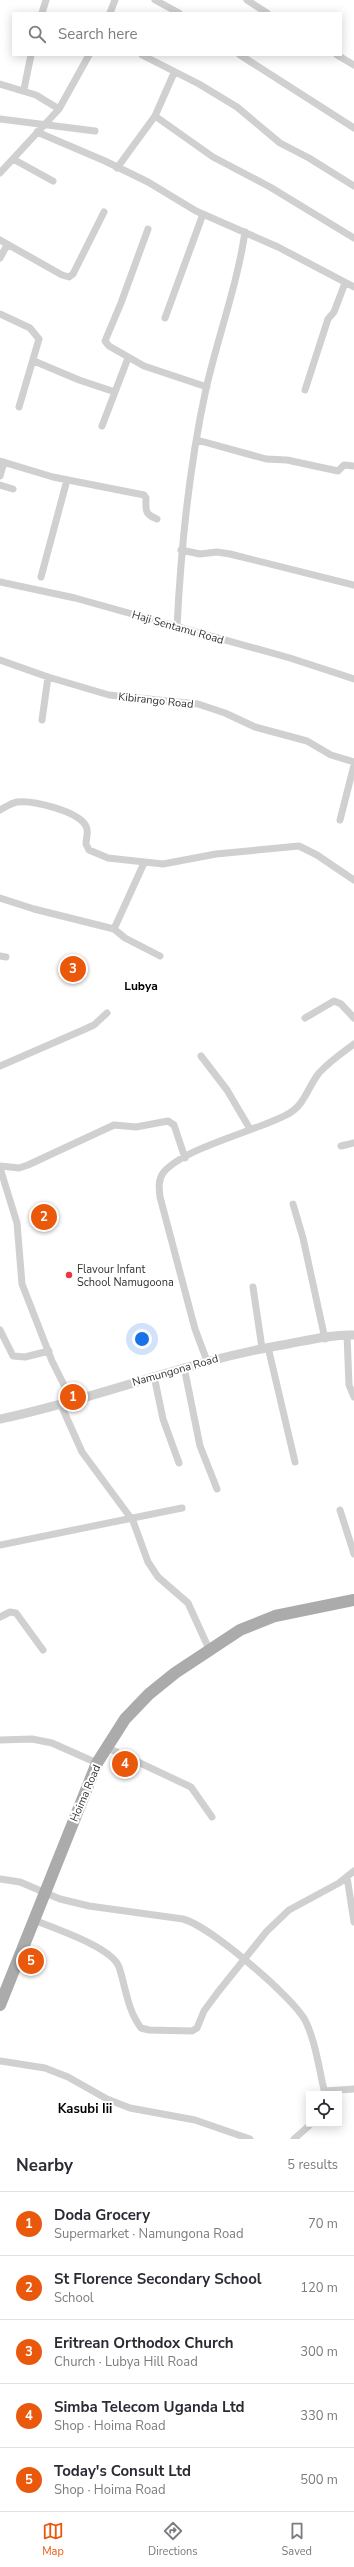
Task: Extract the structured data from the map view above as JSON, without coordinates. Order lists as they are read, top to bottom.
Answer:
{
  "streets": {
    "main road": ["Hoima Road"],
    "street": ["Haji Sentamu Road", "Kibirango Road", "Namungona Road"]
  },
  "districts": ["Lubya", "Kasubi Iii"],
  "places": ["Flavour Infant School Namugoona"],
  "page": {
    "search": "Search here",
    "pins": [
      "3",
      "2",
      "1",
      "4",
      "5"
    ],
    "heading": ["Nearby", "5 results"],
    "list": [
      {
        "mark": "1",
        "name": "Doda Grocery",
        "note": "Supermarket · Namungona Road",
        "value": "70 m"
      },
      {
        "mark": "2",
        "name": "St Florence Secondary School",
        "note": "School",
        "value": "120 m"
      },
      {
        "mark": "3",
        "name": "Eritrean Orthodox Church",
        "note": "Church · Lubya Hill Road",
        "value": "300 m"
      },
      {
        "mark": "4",
        "name": "Simba Telecom Uganda Ltd",
        "note": "Shop · Hoima Road",
        "value": "330 m"
      },
      {
        "mark": "5",
        "name": "Today's Consult Ltd",
        "note": "Shop · Hoima Road",
        "value": "500 m"
      }
    ],
    "nav": ["Map", "Directions", "Saved"]
  }
}
